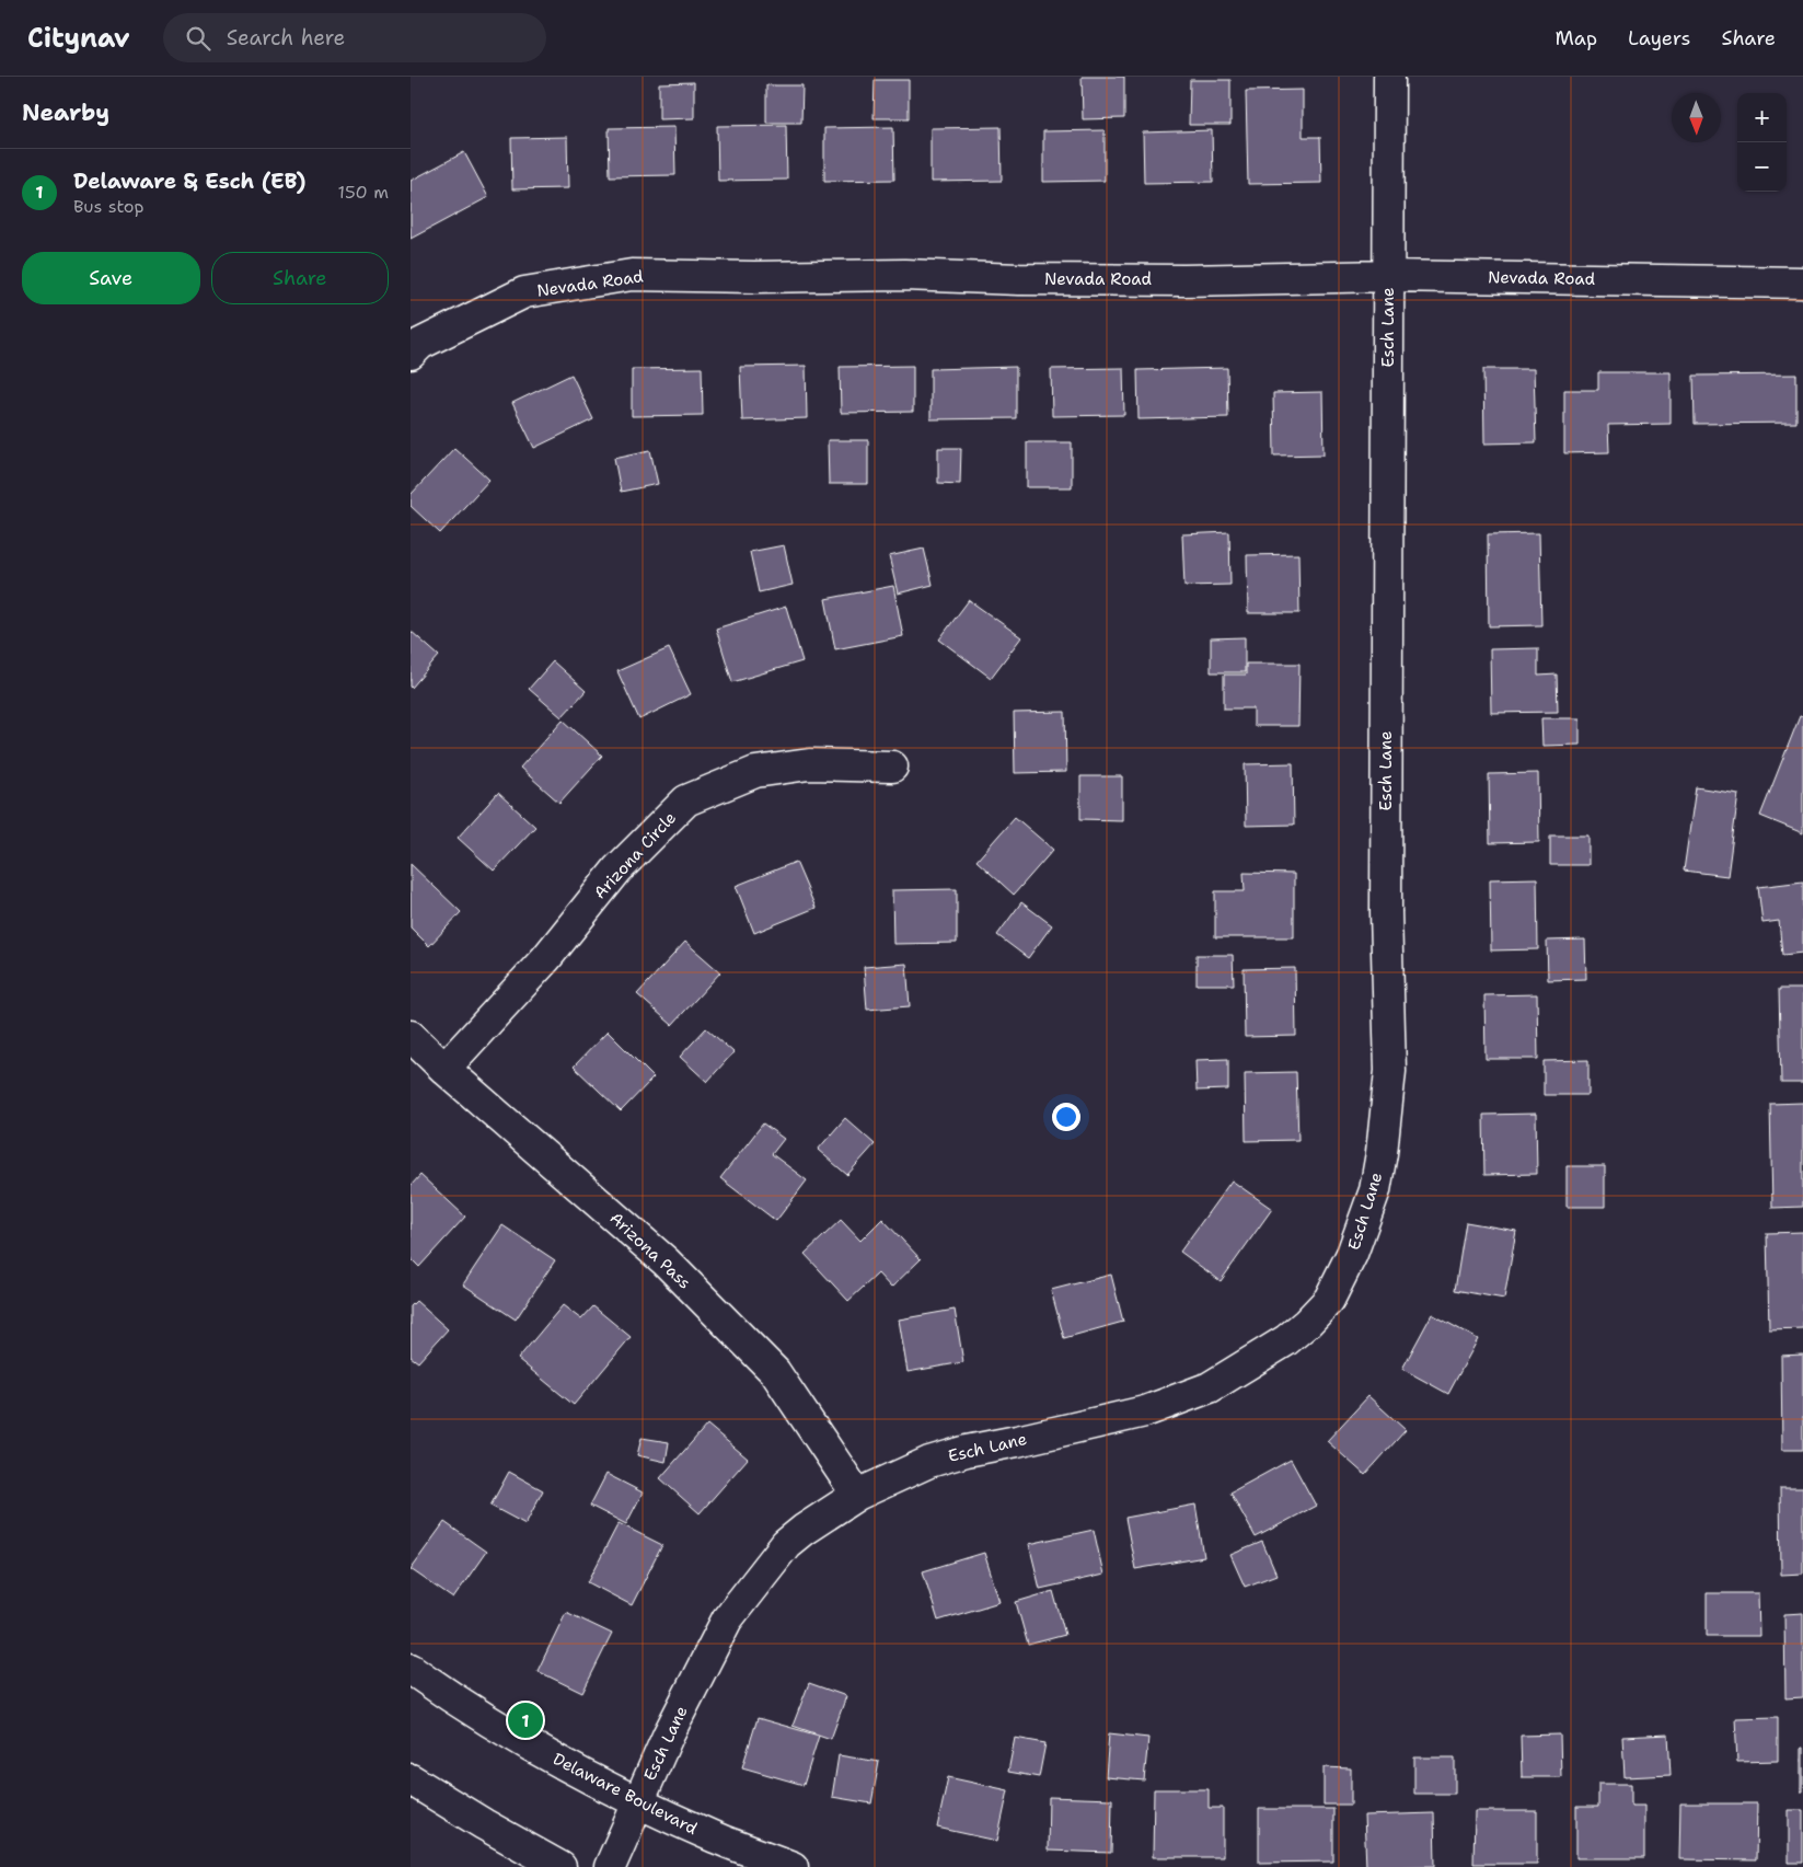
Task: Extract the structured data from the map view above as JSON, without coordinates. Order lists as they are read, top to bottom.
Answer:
{
  "streets": {
    "street": [
      "Nevada Road",
      "Esch Lane",
      "Arizona Circle",
      "Arizona Pass",
      "Delaware Boulevard"
    ]
  },
  "crossings": [
    ["Nevada Road", "Esch Lane"],
    ["Esch Lane", "Arizona Pass"],
    ["Esch Lane", "Delaware Boulevard"],
    ["Arizona Circle", "Arizona Pass"]
  ],
  "north": "bottom",
  "page": {
    "header": "Citynav",
    "search": "Search here",
    "nav": ["Map", "Layers", "Share"],
    "heading": "Nearby",
    "map_buttons": ["+", "−"],
    "list": [
      {
        "mark": "1",
        "name": "Delaware & Esch (EB)",
        "note": "Bus stop",
        "value": "150 m"
      }
    ],
    "buttons": ["Save", "Share"],
    "pins": "1"
  }
}
